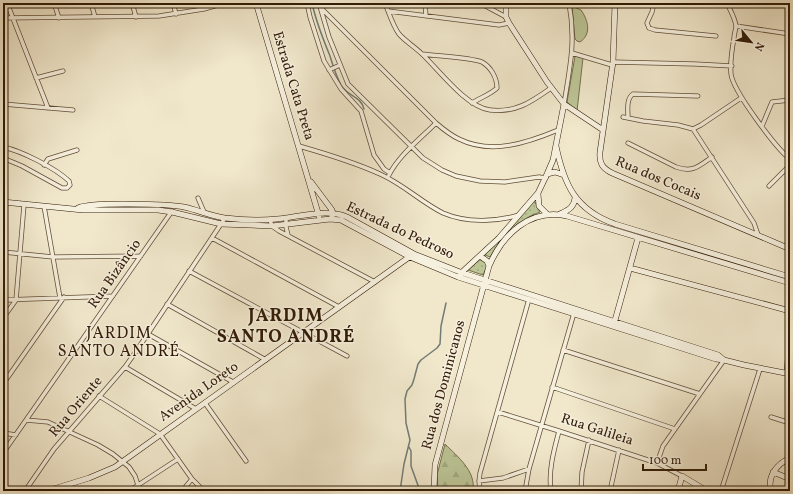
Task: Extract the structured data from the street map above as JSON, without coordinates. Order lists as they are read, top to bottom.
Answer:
{
  "streets": {
    "main road": [
      "Estrada Cata Preta",
      "Rua dos Cocais",
      "Estrada do Pedroso",
      "Rua dos Dominicanos",
      "Avenida Loreto",
      "Rua Galileia"
    ],
    "street": ["Rua Bizâncio", "Rua Oriente"]
  },
  "crossings": [
    ["Estrada Cata Preta", "Estrada do Pedroso"],
    ["Estrada do Pedroso", "Rua Bizâncio"],
    ["Estrada do Pedroso", "Rua dos Dominicanos"],
    ["Estrada do Pedroso", "Avenida Loreto"],
    ["Estrada do Pedroso", "Rua Oriente"]
  ],
  "districts": ["JARDIM SANTO ANDRÉ", "JARDIM SANTO ANDRÉ"],
  "scale_bar": "100 m",
  "north": "bottom right"
}
